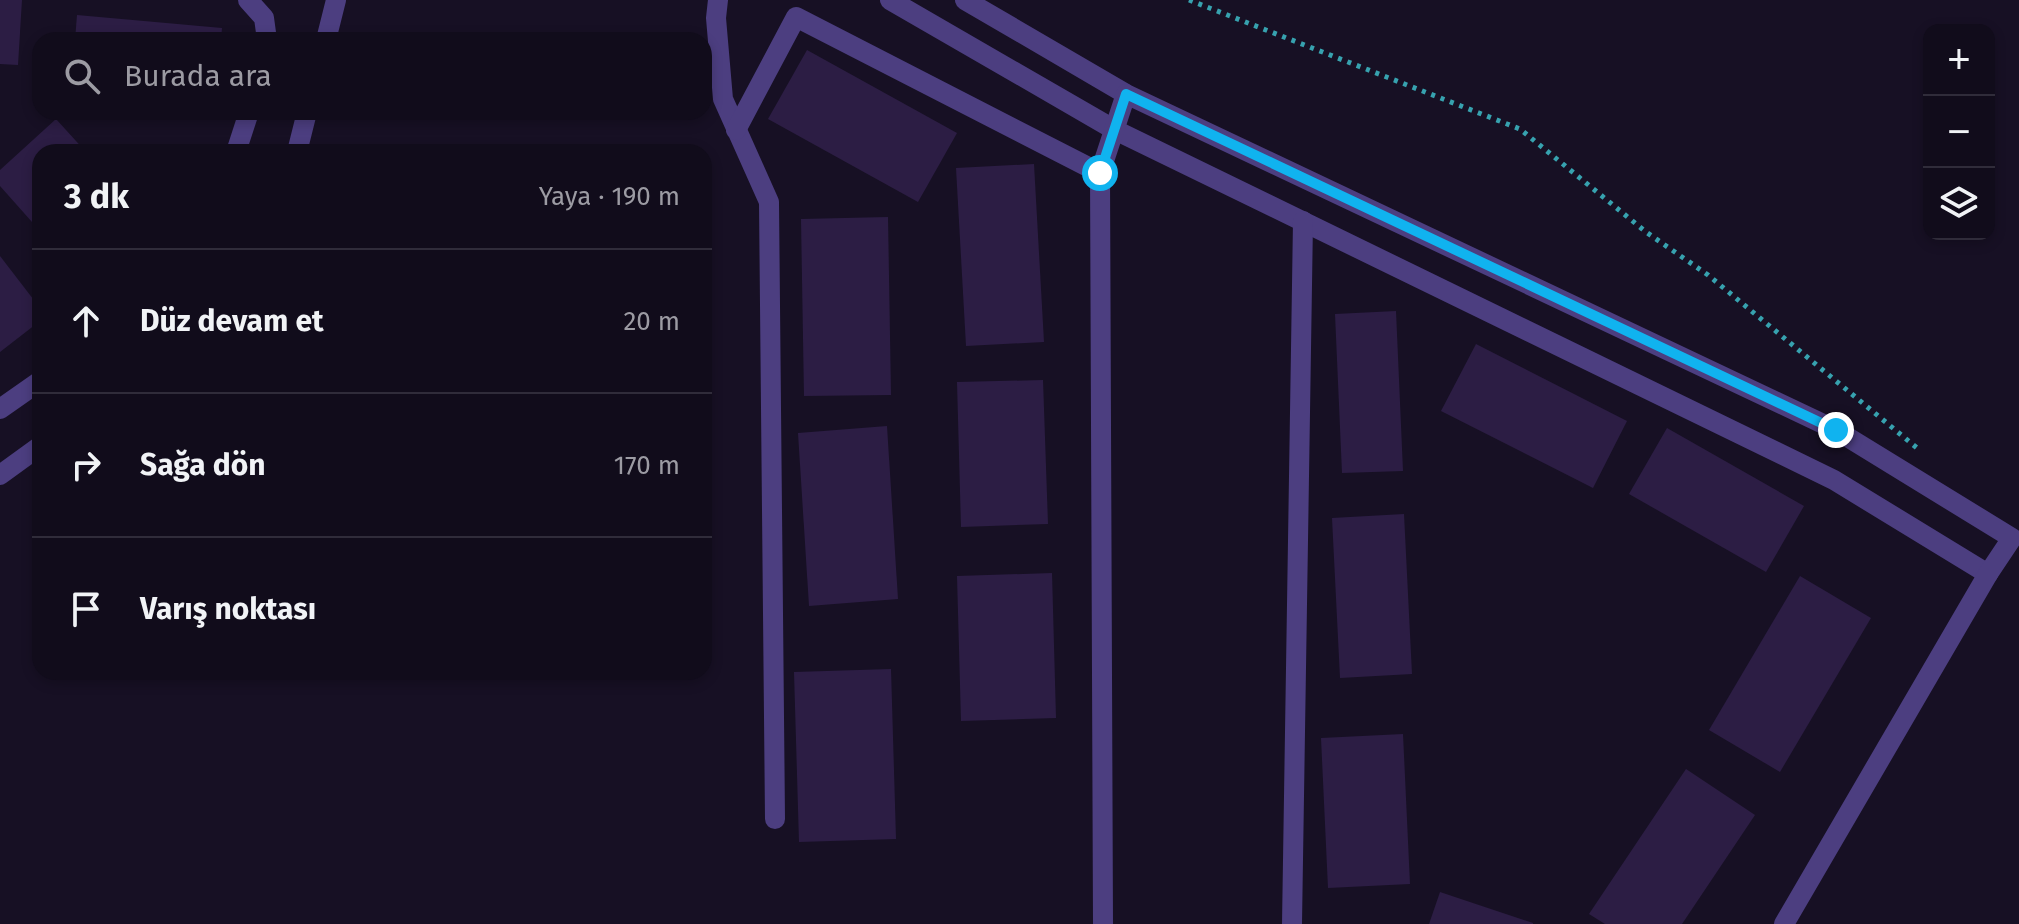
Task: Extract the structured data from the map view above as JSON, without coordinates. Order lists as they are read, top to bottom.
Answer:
{
  "page": {
    "map_buttons": ["+", "−"],
    "search": "Burada ara",
    "heading": ["3 dk", "Yaya · 190 m"],
    "list": [
      ["Düz devam et", "20 m"],
      ["Sağa dön", "170 m"],
      "Varış noktası"
    ]
  }
}
